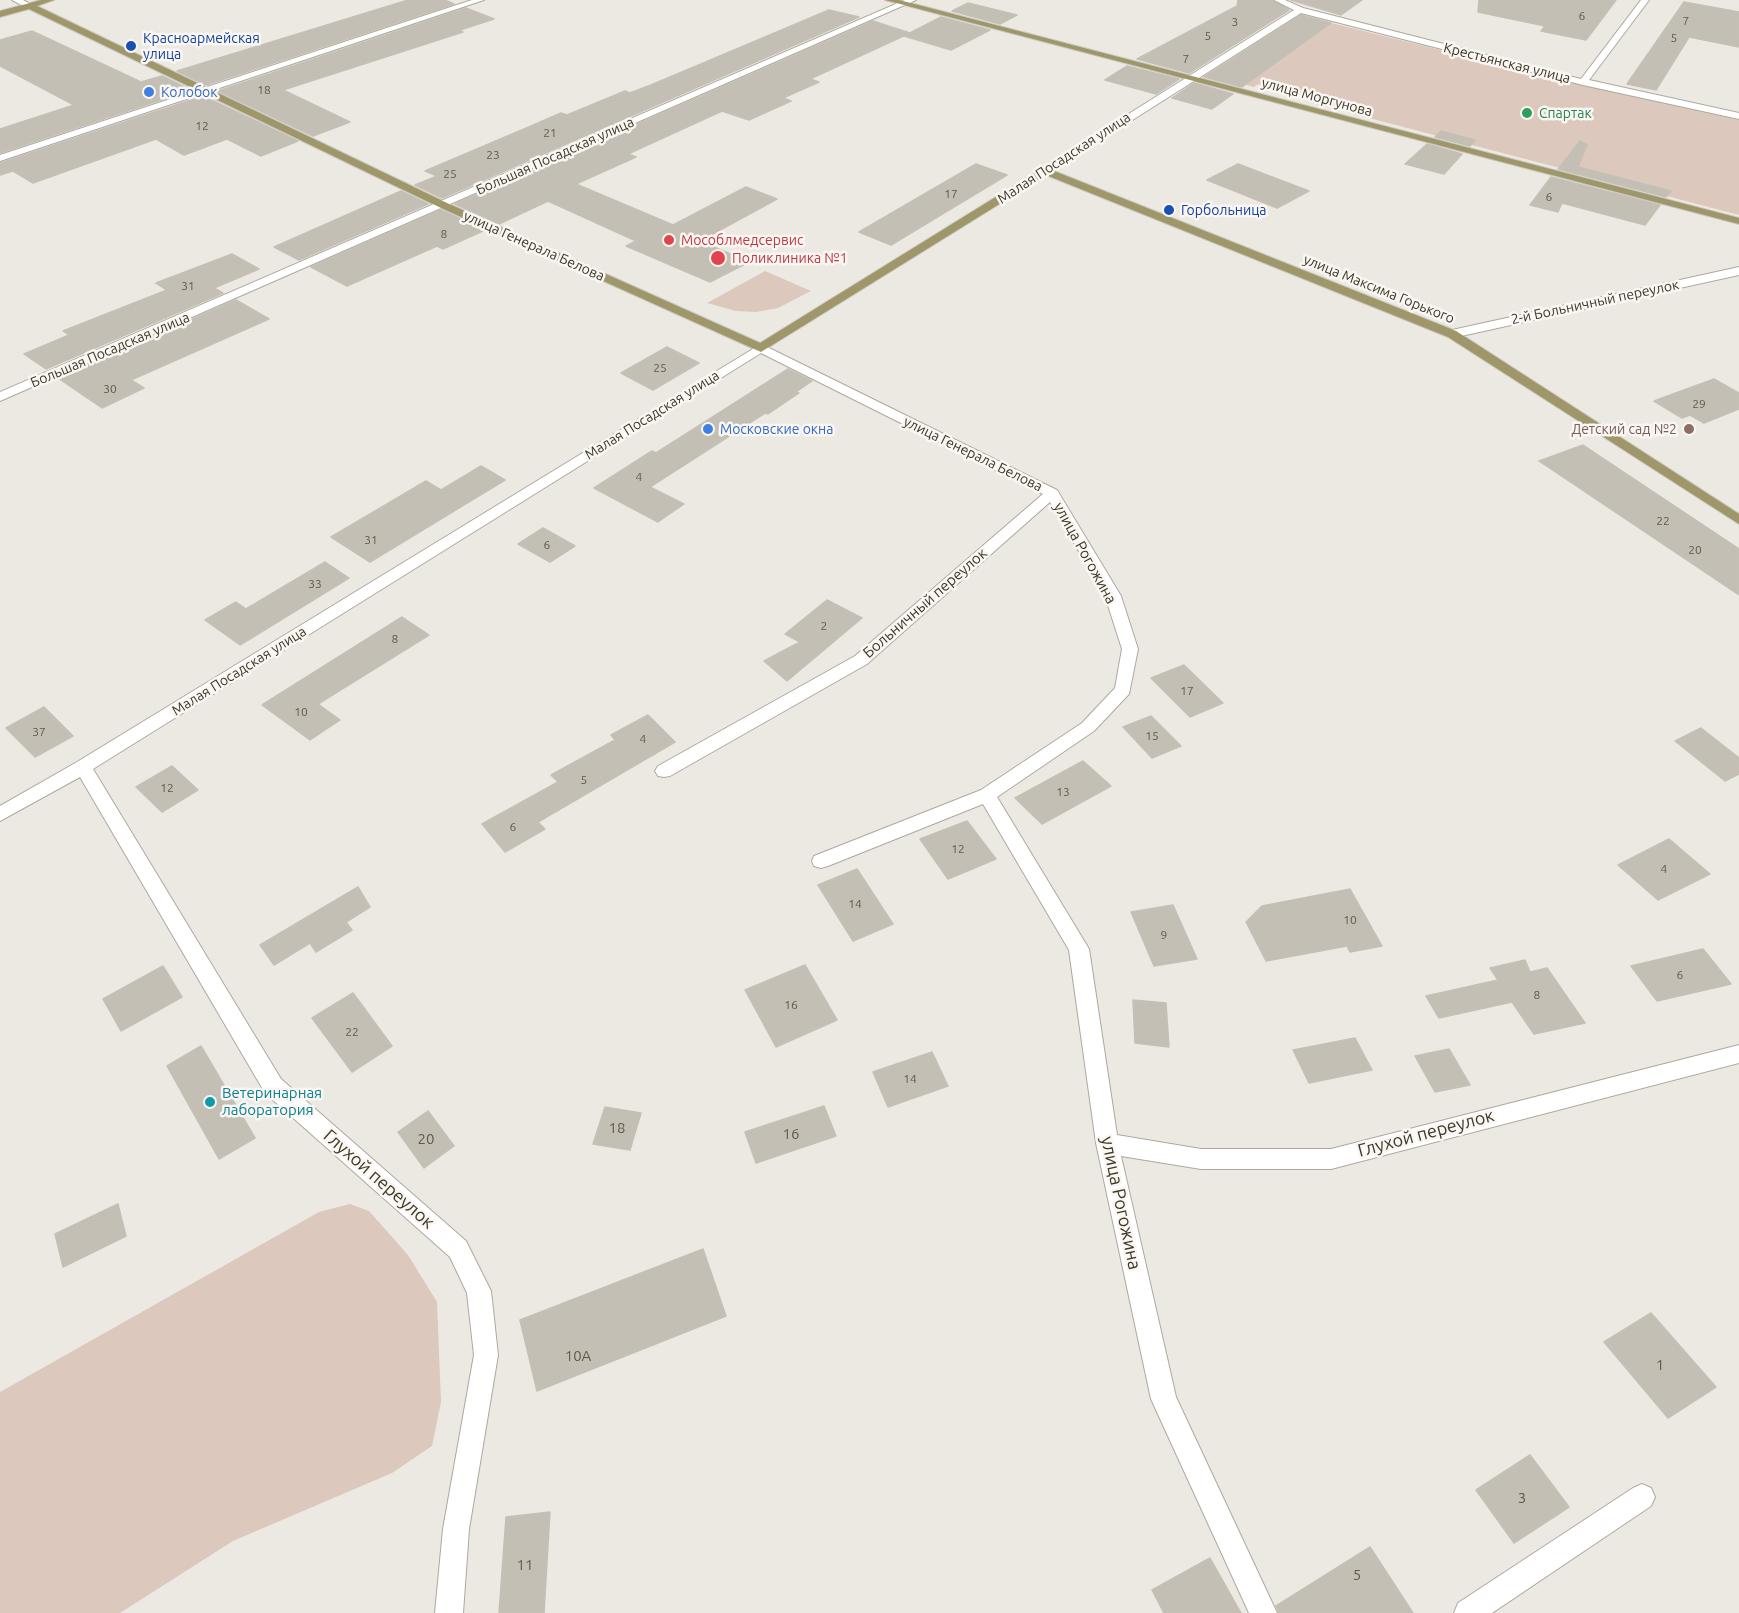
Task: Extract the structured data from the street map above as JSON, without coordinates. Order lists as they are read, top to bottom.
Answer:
{
  "streets": {
    "main road": [
      "улица Моргунова",
      "Малая Посадская улица",
      "улица Генерала Белова",
      "улица Максима Горького"
    ],
    "street": [
      "Крестьянская улица",
      "Большая Посадская улица",
      "2-й Больничный переулок",
      "улица Рогожина",
      "Больничный переулок",
      "Глухой переулок"
    ]
  },
  "crossings": [
    ["Крестьянская улица", "Малая Посадская улица"],
    ["улица Моргунова", "Большая Посадская улица"],
    ["улица Моргунова", "Малая Посадская улица"],
    ["Большая Посадская улица", "улица Генерала Белова"],
    ["Малая Посадская улица", "улица Генерала Белова"],
    ["Малая Посадская улица", "улица Максима Горького"],
    ["Малая Посадская улица", "Глухой переулок"],
    ["улица Генерала Белова", "улица Рогожина"],
    ["улица Генерала Белова", "Больничный переулок"],
    ["улица Максима Горького", "2-й Больничный переулок"],
    ["улица Рогожина", "Больничный переулок"],
    ["улица Рогожина", "Глухой переулок"]
  ],
  "places": [
    "Красноармейская улица",
    "Колобок",
    "Спартак",
    "Горбольница",
    "Мособлмедсервис",
    "Поликлиника №1",
    "Московские окна",
    "Детский сад №2",
    "Ветеринарная лаборатория"
  ],
  "house_numbers": [
    "6",
    "7",
    "3",
    "5",
    "5",
    "7",
    "18",
    "12",
    "21",
    "23",
    "25",
    "17",
    "6",
    "8",
    "31",
    "25",
    "30",
    "29",
    "4",
    "22",
    "31",
    "6",
    "20",
    "33",
    "2",
    "8",
    "17",
    "10",
    "37",
    "15",
    "4",
    "5",
    "12",
    "13",
    "6",
    "12",
    "4",
    "14",
    "10",
    "9",
    "6",
    "8",
    "16",
    "22",
    "14",
    "18",
    "16",
    "20",
    "10А",
    "1",
    "3",
    "11",
    "5"
  ]
}
